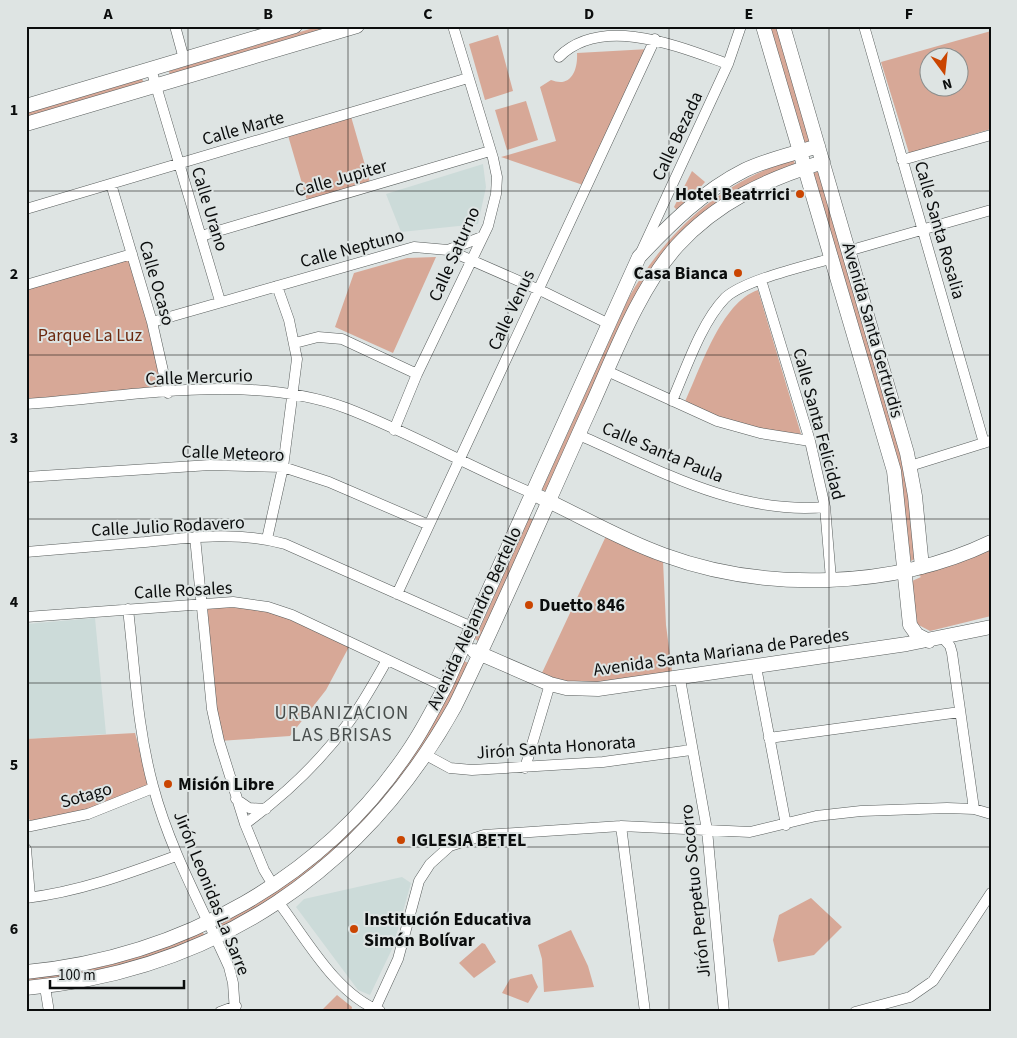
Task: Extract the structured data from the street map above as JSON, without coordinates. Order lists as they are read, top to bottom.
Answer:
{
  "streets": {
    "main road": ["Avenida Santa Gertrudis", "Avenida Alejandro Bertello", "Avenida Santa Mariana de Paredes"],
    "street": [
      "Calle Marte",
      "Calle Bezada",
      "Calle Jupiter",
      "Calle Urano",
      "Calle Santa Rosalia",
      "Calle Neptuno",
      "Calle Saturno",
      "Calle Ocaso",
      "Calle Venus",
      "Calle Mercurio",
      "Calle Santa Felicidad",
      "Calle Santa Paula",
      "Calle Meteoro",
      "Calle Julio Rodavero",
      "Calle Rosales",
      "Jirón Santa Honorata",
      "Sotago",
      "Jirón Perpetuo Socorro",
      "Jirón Leonidas La Sarre"
    ]
  },
  "crossings": [
    ["Calle Marte", "Calle Urano"],
    ["Calle Marte", "Calle Saturno"],
    ["Calle Marte", "Calle Ocaso"],
    ["Calle Bezada", "Avenida Alejandro Bertello"],
    ["Calle Jupiter", "Calle Urano"],
    ["Calle Jupiter", "Calle Saturno"],
    ["Calle Urano", "Calle Neptuno"],
    ["Calle Neptuno", "Calle Saturno"],
    ["Calle Neptuno", "Calle Ocaso"],
    ["Calle Neptuno", "Calle Venus"],
    ["Calle Neptuno", "Avenida Alejandro Bertello"],
    ["Calle Saturno", "Calle Mercurio"],
    ["Calle Ocaso", "Calle Mercurio"],
    ["Calle Venus", "Calle Mercurio"],
    ["Calle Venus", "Calle Meteoro"],
    ["Calle Venus", "Calle Julio Rodavero"],
    ["Avenida Santa Gertrudis", "Avenida Alejandro Bertello"],
    ["Avenida Santa Gertrudis", "Avenida Santa Mariana de Paredes"],
    ["Calle Mercurio", "Avenida Alejandro Bertello"],
    ["Calle Santa Felicidad", "Calle Santa Paula"],
    ["Calle Santa Paula", "Avenida Alejandro Bertello"],
    ["Calle Julio Rodavero", "Avenida Alejandro Bertello"],
    ["Calle Rosales", "Avenida Alejandro Bertello"],
    ["Calle Rosales", "Jirón Leonidas La Sarre"],
    ["Avenida Alejandro Bertello", "Avenida Santa Mariana de Paredes"],
    ["Avenida Alejandro Bertello", "Jirón Santa Honorata"],
    ["Avenida Alejandro Bertello", "Jirón Leonidas La Sarre"],
    ["Avenida Santa Mariana de Paredes", "Jirón Perpetuo Socorro"],
    ["Jirón Santa Honorata", "Jirón Perpetuo Socorro"],
    ["Sotago", "Jirón Leonidas La Sarre"]
  ],
  "districts": ["URBANIZACION LAS BRISAS"],
  "parks": ["Parque La Luz"],
  "places": [
    "Hotel Beatrrici",
    "Casa Bianca",
    "Duetto 846",
    "Misión Libre",
    "IGLESIA BETEL",
    "Institución Educativa Simón Bolívar"
  ],
  "scale_bar": "100 m",
  "north": "bottom",
  "grid": {
    "columns": [
      "A",
      "B",
      "C",
      "D",
      "E",
      "F"
    ],
    "rows": [
      "1",
      "2",
      "3",
      "4",
      "5",
      "6"
    ]
  }
}
